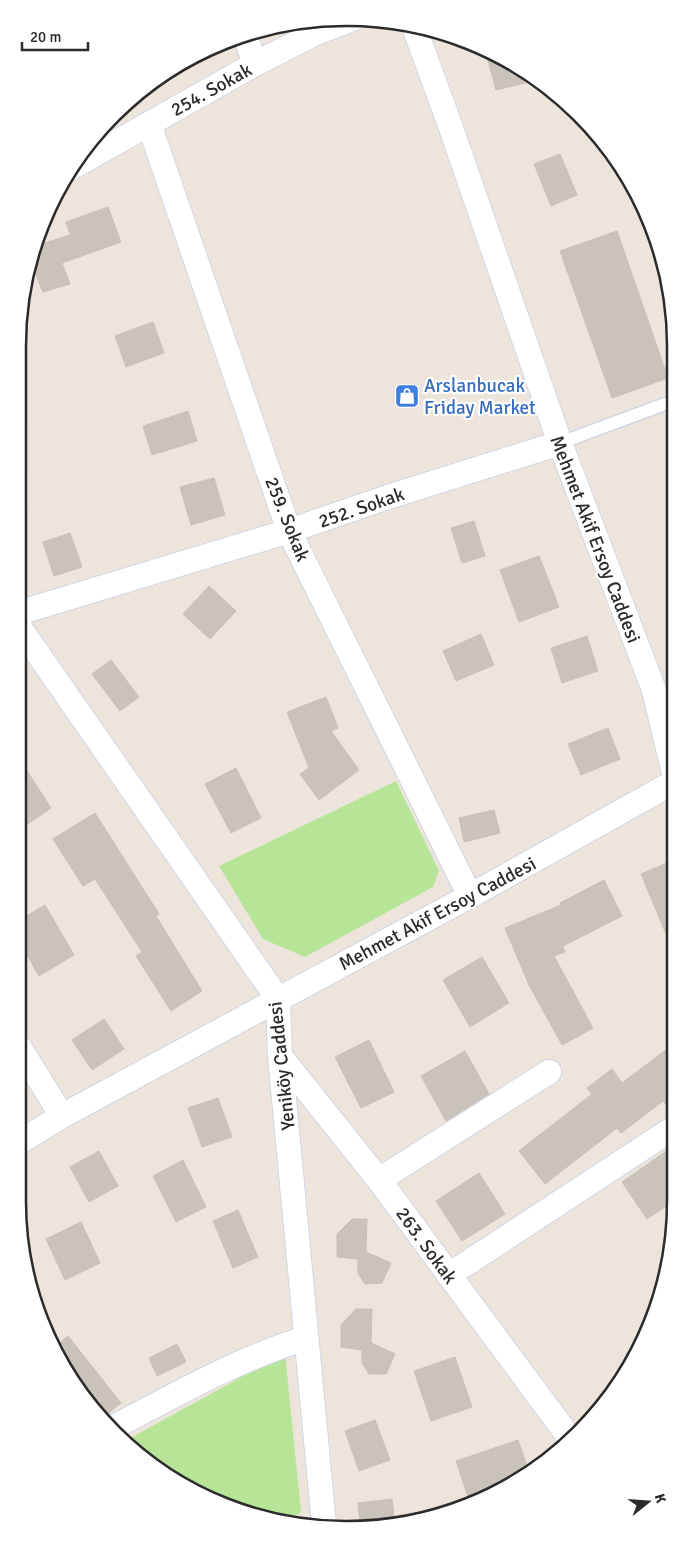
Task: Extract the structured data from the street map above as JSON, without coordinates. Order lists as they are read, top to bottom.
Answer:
{
  "streets": {
    "street": [
      "254. Sokak",
      "252. Sokak",
      "259. Sokak",
      "Mehmet Akif Ersoy Caddesi",
      "Yeniköy Caddesi",
      "263. Sokak"
    ]
  },
  "crossings": [
    ["254. Sokak", "259. Sokak"],
    ["252. Sokak", "259. Sokak"],
    ["252. Sokak", "Mehmet Akif Ersoy Caddesi"],
    ["259. Sokak", "Mehmet Akif Ersoy Caddesi"],
    ["Mehmet Akif Ersoy Caddesi", "Yeniköy Caddesi"],
    ["Yeniköy Caddesi", "263. Sokak"]
  ],
  "places": {
    "shop": ["Arslanbucak Friday Market"]
  },
  "scale_bar": "20 m",
  "north": "right"
}
